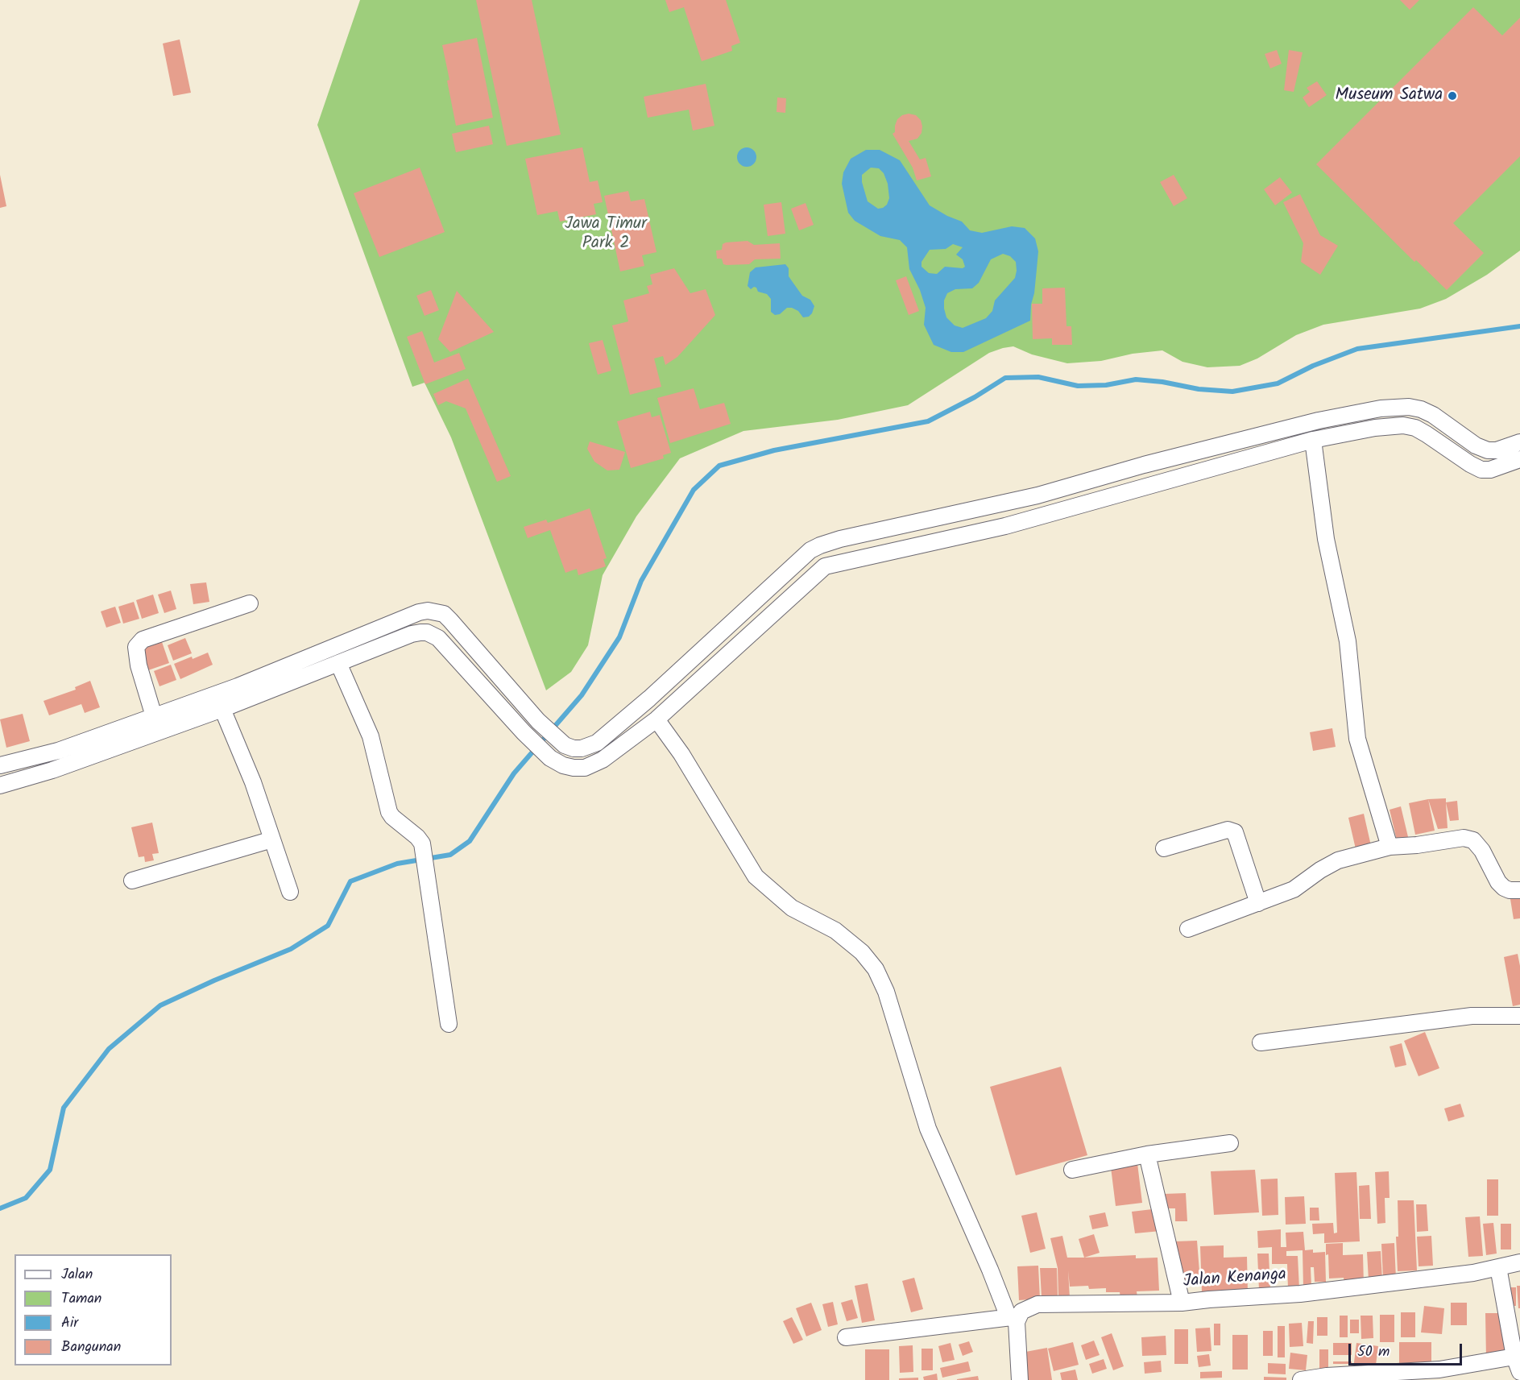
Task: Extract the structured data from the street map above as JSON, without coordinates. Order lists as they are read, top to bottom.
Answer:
{
  "streets": {
    "street": ["Jalan Kenanga"]
  },
  "parks": ["Jawa Timur Park 2"],
  "places": ["Museum Satwa"],
  "legend": [
    "Jalan",
    "Taman",
    "Air",
    "Bangunan"
  ],
  "scale_bar": "50 m"
}
